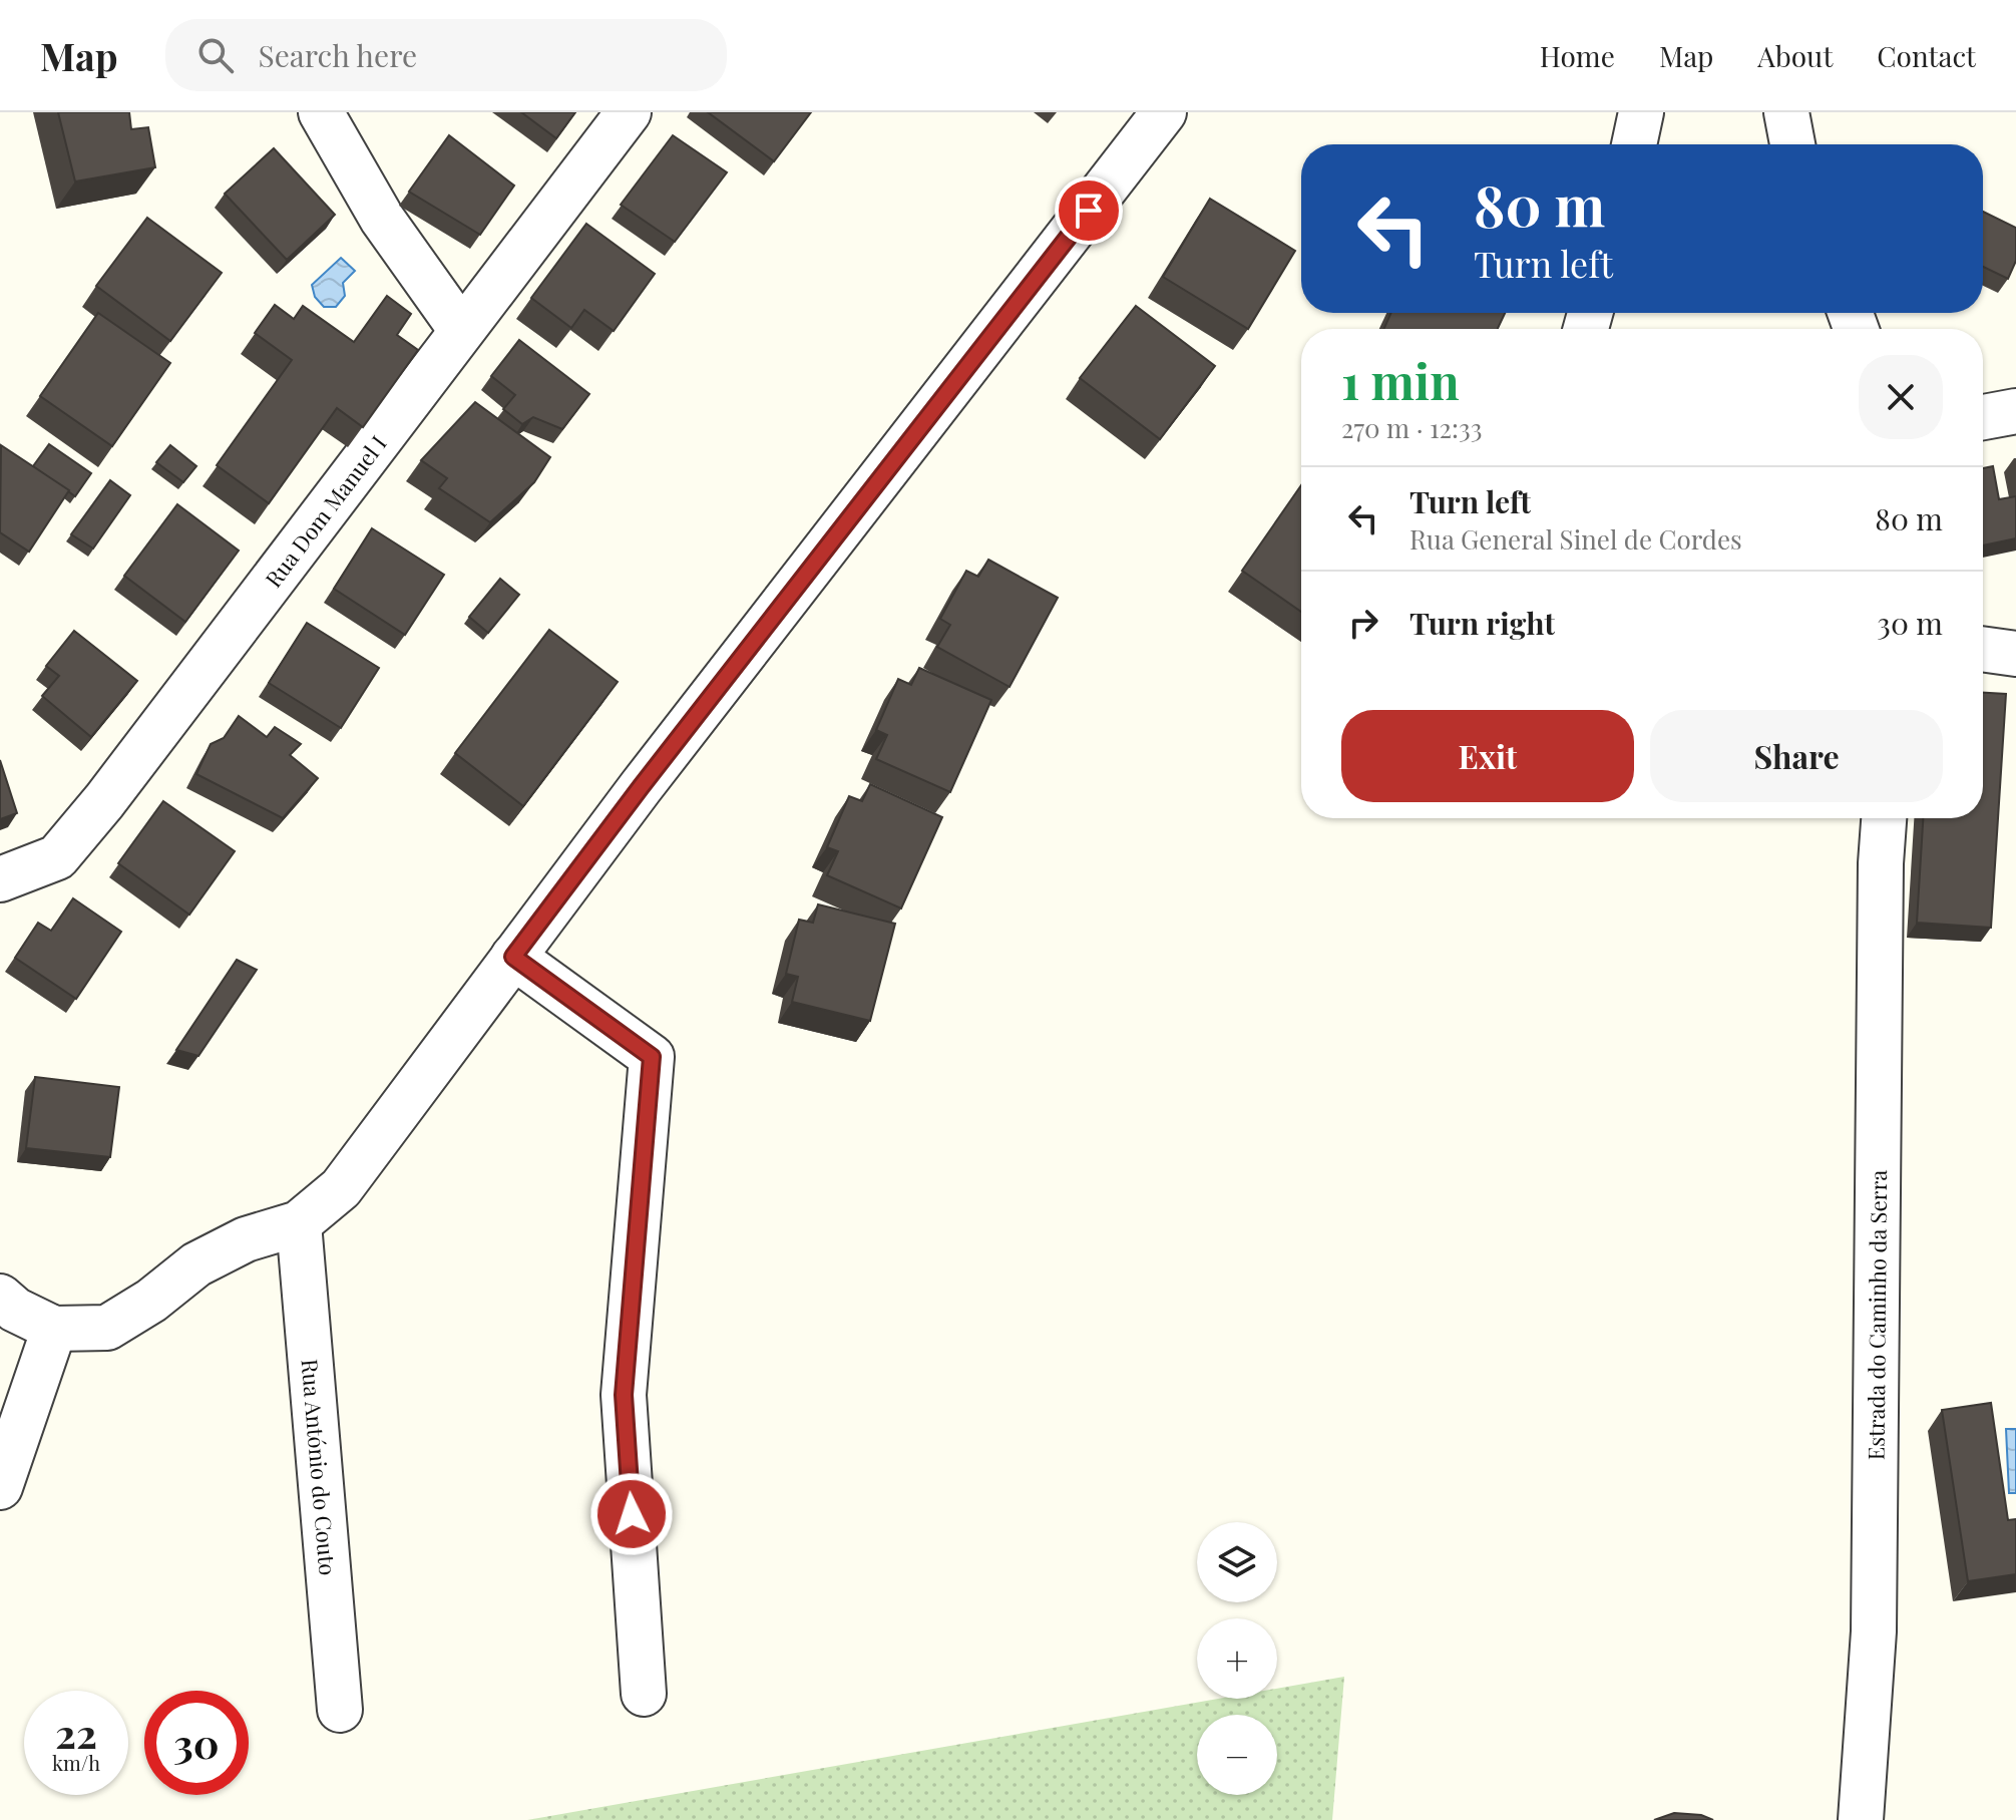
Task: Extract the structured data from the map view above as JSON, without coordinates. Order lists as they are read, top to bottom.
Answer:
{
  "streets": {
    "street": ["Rua Dom Manuel I", "Estrada do Caminho da Serra", "Rua António do Couto"]
  },
  "page": {
    "header": "Map",
    "search": "Search here",
    "nav": [
      "Home",
      "Map",
      "About",
      "Contact"
    ],
    "turn": ["80 m", "Turn left"],
    "heading": ["1 min", "270 m · 12:33"],
    "list": [
      {
        "name": "Turn left",
        "note": "Rua General Sinel de Cordes",
        "value": "80 m"
      },
      {
        "name": "Turn right",
        "value": "30 m"
      }
    ],
    "buttons": ["Exit", "Share"],
    "map_buttons": ["+", "−"],
    "speed": "22 km/h",
    "limit": "30"
  }
}
